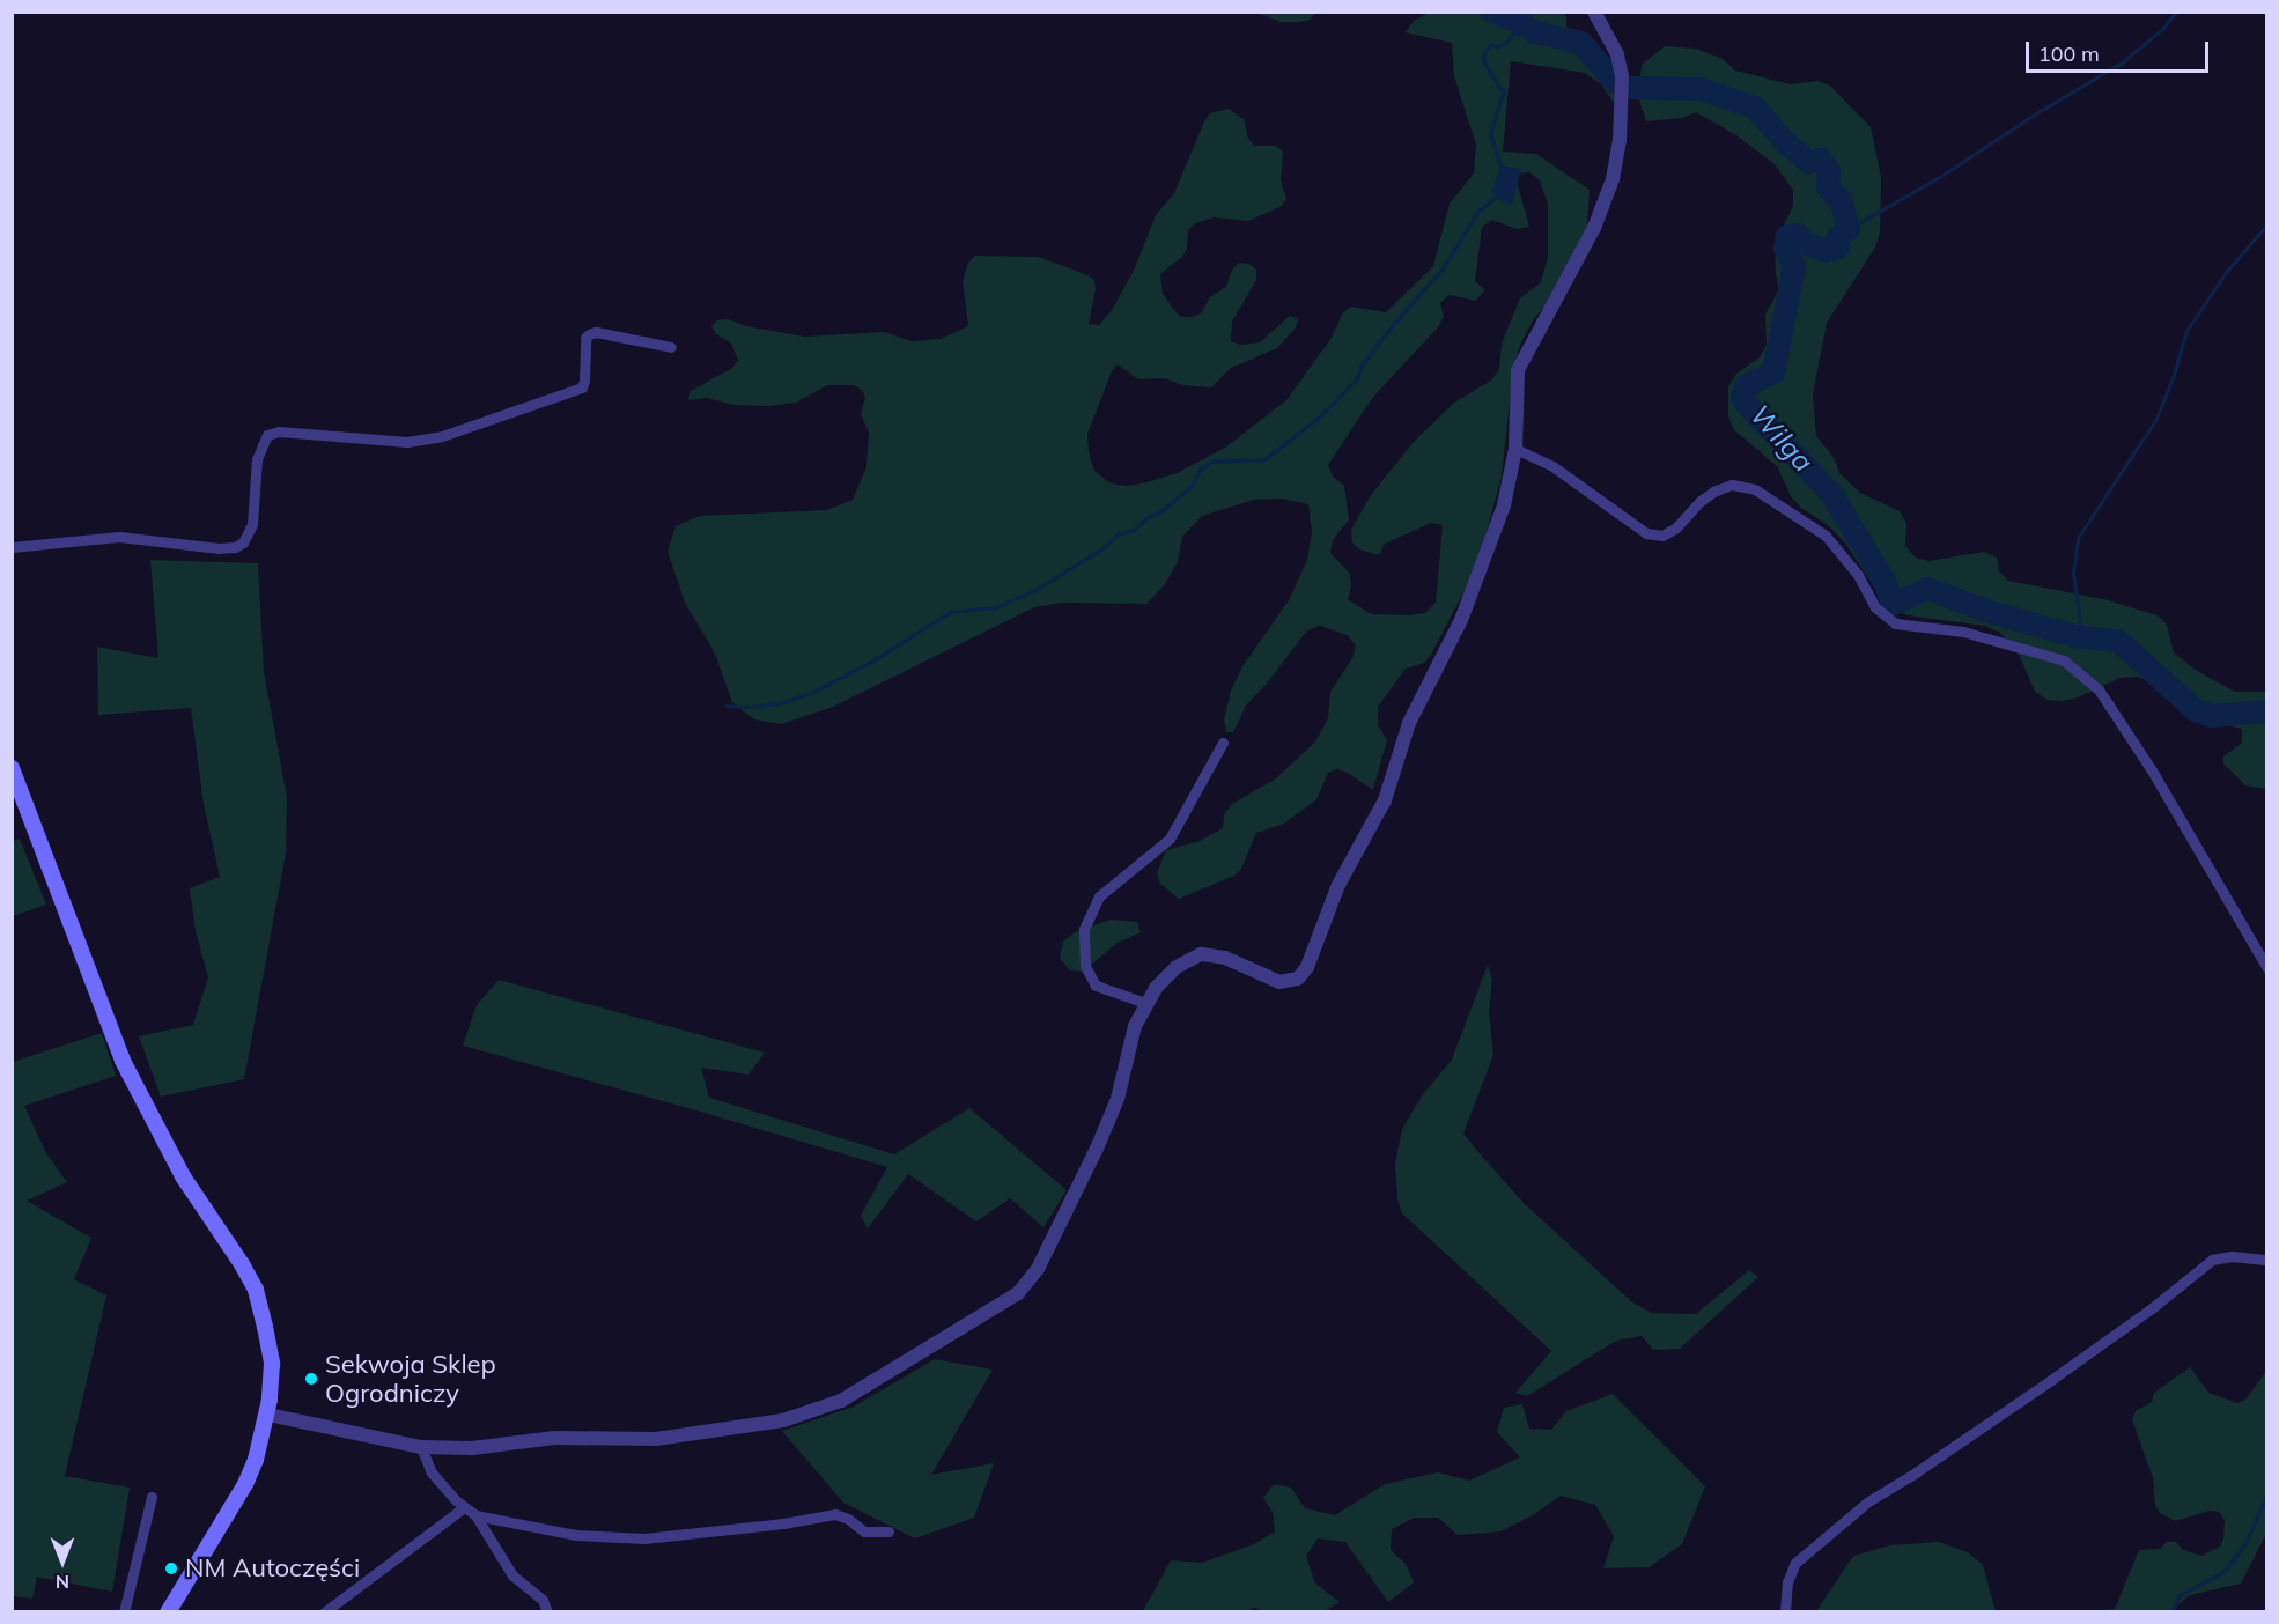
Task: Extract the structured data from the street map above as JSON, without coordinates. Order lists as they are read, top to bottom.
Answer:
{
  "water": ["Wilga"],
  "places": ["Sekwoja Sklep Ogrodniczy", "NM Autoczęści"],
  "scale_bar": "100 m",
  "north": "bottom"
}
